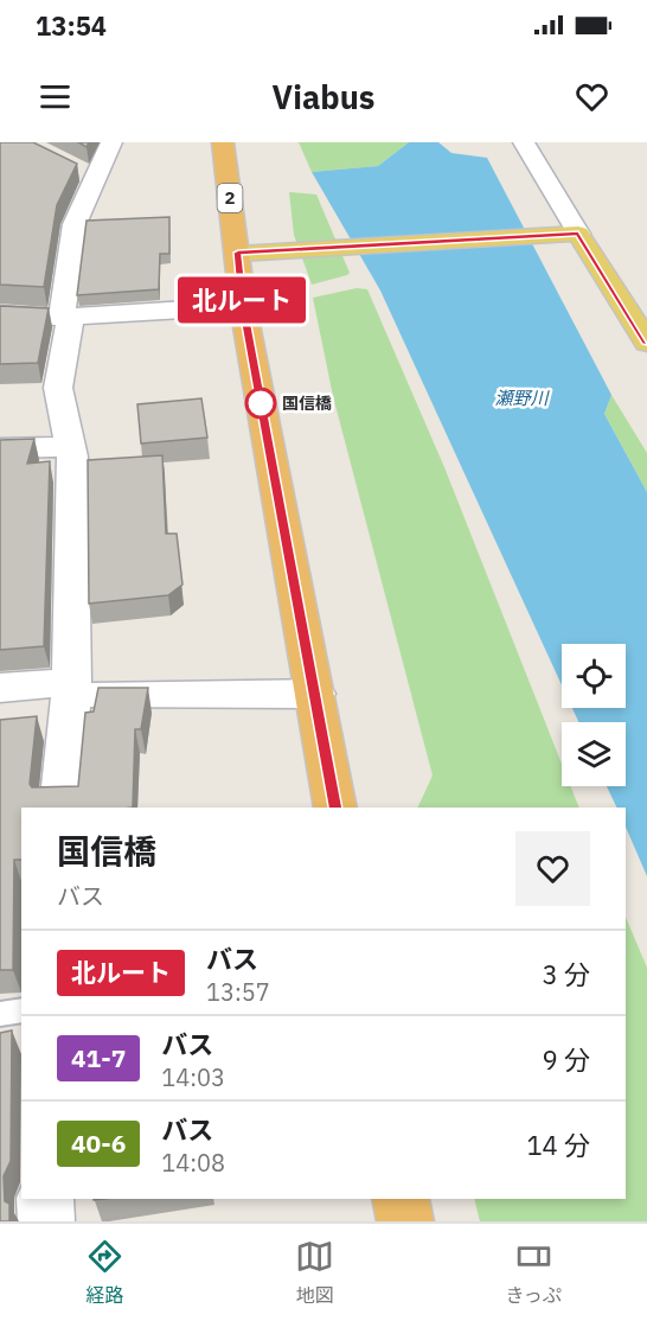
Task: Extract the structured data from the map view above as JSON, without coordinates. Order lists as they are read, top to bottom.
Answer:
{
  "streets": {
    "highway": ["2"]
  },
  "water": ["瀬野川"],
  "places": ["国信橋"],
  "lines": ["bus line 北ルート"],
  "page": {
    "status": "13:54",
    "header": "Viabus",
    "on_map": "北ルート",
    "heading": ["国信橋", "バス"],
    "list": [
      {
        "mark": "北ルート",
        "name": "バス",
        "note": "13:57",
        "value": "3 分"
      },
      {
        "mark": "41-7",
        "name": "バス",
        "note": "14:03",
        "value": "9 分"
      },
      {
        "mark": "40-6",
        "name": "バス",
        "note": "14:08",
        "value": "14 分"
      }
    ],
    "tabs": ["経路", "地図", "きっぷ"]
  }
}
